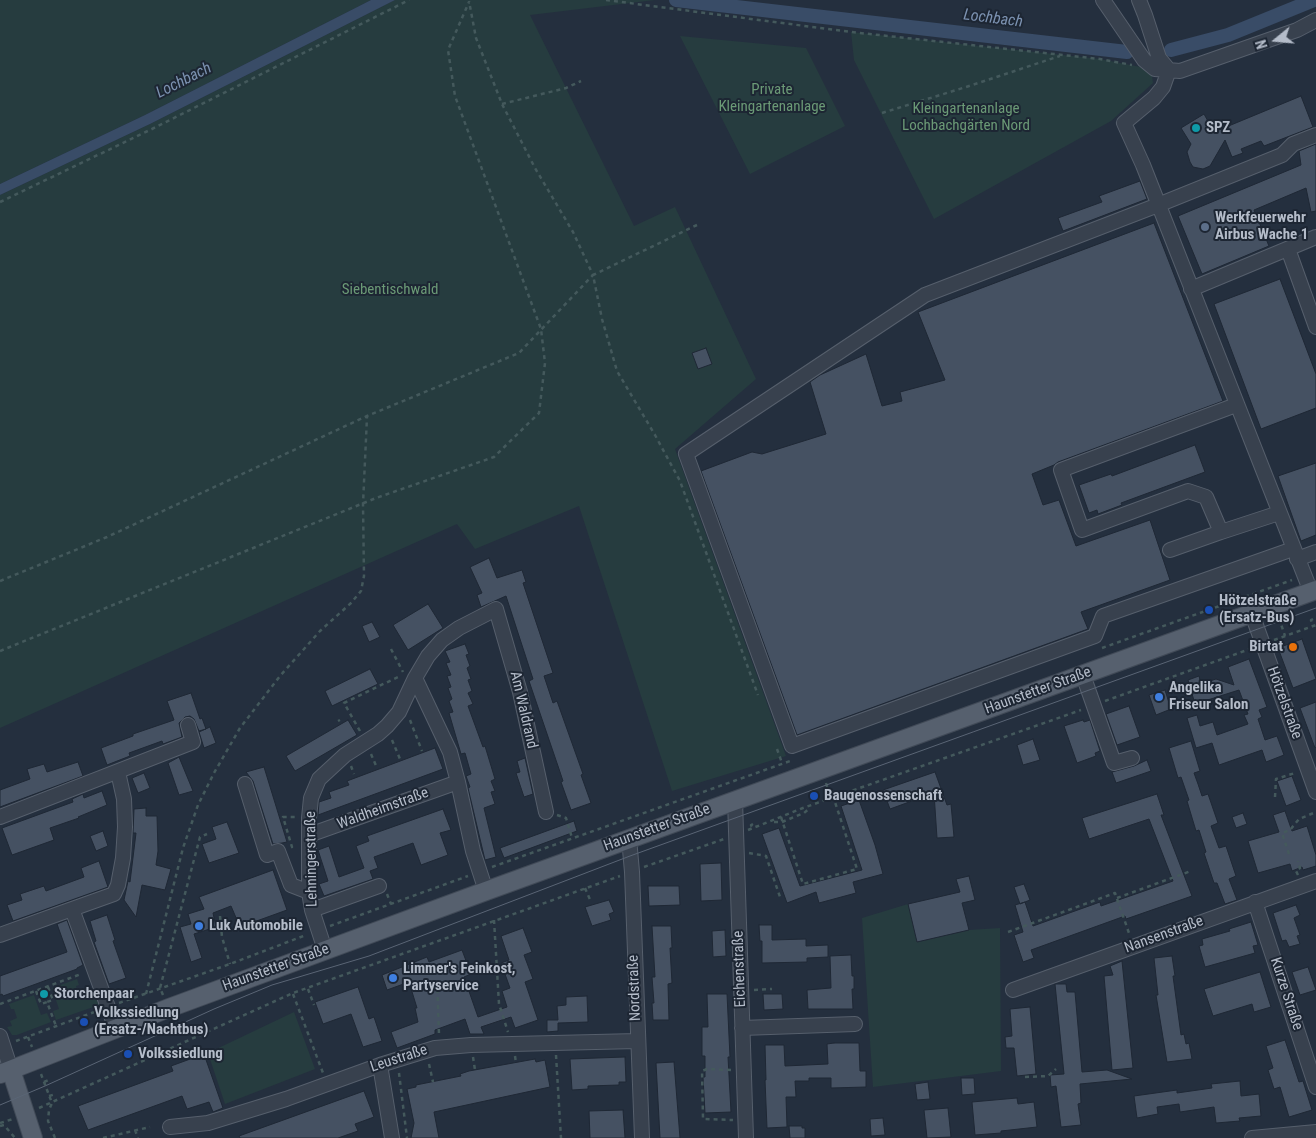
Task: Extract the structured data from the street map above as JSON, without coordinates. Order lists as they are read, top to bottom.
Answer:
{
  "streets": {
    "main road": ["Haunstetter Straße"],
    "street": [
      "Hötzelstraße",
      "Am Waldrand",
      "Waldheimstraße",
      "Lehningerstraße",
      "Nansenstraße",
      "Eichenstraße",
      "Nordstraße",
      "Kurze Straße",
      "Leustraße"
    ]
  },
  "crossings": [
    ["Haunstetter Straße", "Hötzelstraße"],
    ["Haunstetter Straße", "Lehningerstraße"],
    ["Haunstetter Straße", "Eichenstraße"],
    ["Haunstetter Straße", "Nordstraße"],
    ["Am Waldrand", "Lehningerstraße"],
    ["Waldheimstraße", "Lehningerstraße"],
    ["Nansenstraße", "Kurze Straße"],
    ["Nordstraße", "Leustraße"]
  ],
  "water": ["Lochbach"],
  "parks": ["Private Kleingartenanlage", "Kleingartenanlage Lochbachgärten Nord", "Siebentischwald"],
  "places": [
    "SPZ",
    "Werkfeuerwehr Airbus Wache 1",
    "Hötzelstraße (Ersatz-Bus)",
    "Birtat",
    "Angelika Friseur Salon",
    "Baugenossenschaft",
    "Luk Automobile",
    "Limmer's Feinkost, Partyservice",
    "Storchenpaar",
    "Volkssiedlung (Ersatz-/Nachtbus)",
    "Volkssiedlung"
  ],
  "north": "left"
}
